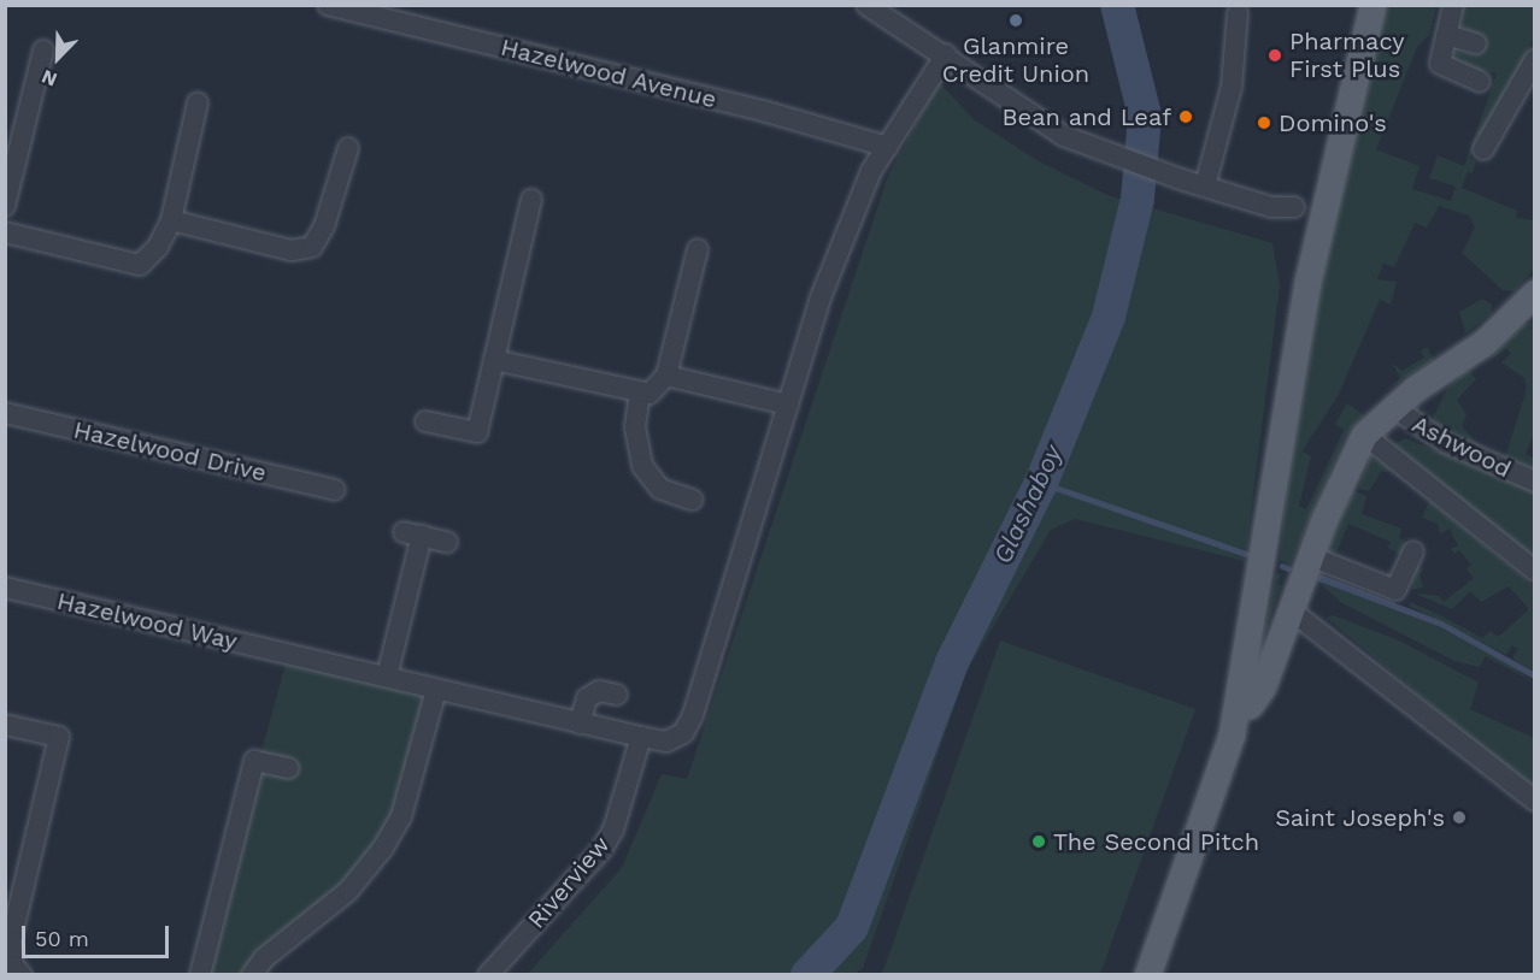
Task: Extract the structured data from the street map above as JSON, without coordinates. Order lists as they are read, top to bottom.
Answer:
{
  "streets": {
    "street": [
      "Hazelwood Avenue",
      "Ashwood",
      "Hazelwood Drive",
      "Hazelwood Way",
      "Riverview"
    ]
  },
  "crossings": [
    ["Hazelwood Avenue", "Hazelwood Way"],
    ["Hazelwood Way", "Riverview"]
  ],
  "water": ["Glashaboy"],
  "places": [
    "Glanmire Credit Union",
    "Pharmacy First Plus",
    "Bean and Leaf",
    "Domino's",
    "Saint Joseph's",
    "The Second Pitch"
  ],
  "scale_bar": "50 m",
  "north": "bottom left"
}
